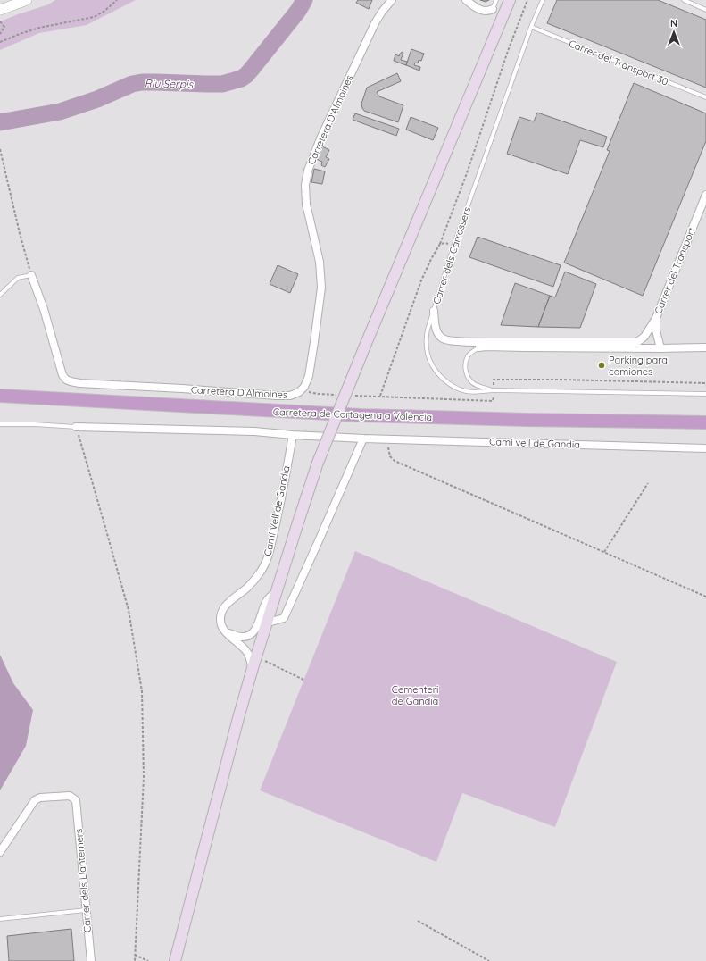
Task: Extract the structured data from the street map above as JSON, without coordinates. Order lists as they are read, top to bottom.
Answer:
{
  "streets": {
    "highway": ["Carretera de Cartagena a València"],
    "street": [
      "Carretera D'Almoines",
      "Carrer dels Carrossers",
      "Carrer del Transport",
      "Camí vell de Gandia",
      "Camí Vell de Gandia",
      "Carrer dels Llanterners"
    ],
    "lane": ["Carrer del Transport 30"]
  },
  "crossings": [
    ["Carrer del Transport 30", "Carrer dels Carrossers"],
    ["Carrer dels Carrossers", "Carrer del Transport"],
    ["Camí vell de Gandia", "Camí Vell de Gandia"]
  ],
  "water": ["Riu Serpis"],
  "parks": ["Cementeri de Gandia"],
  "places": ["Parking para camiones"],
  "north": "top"
}
